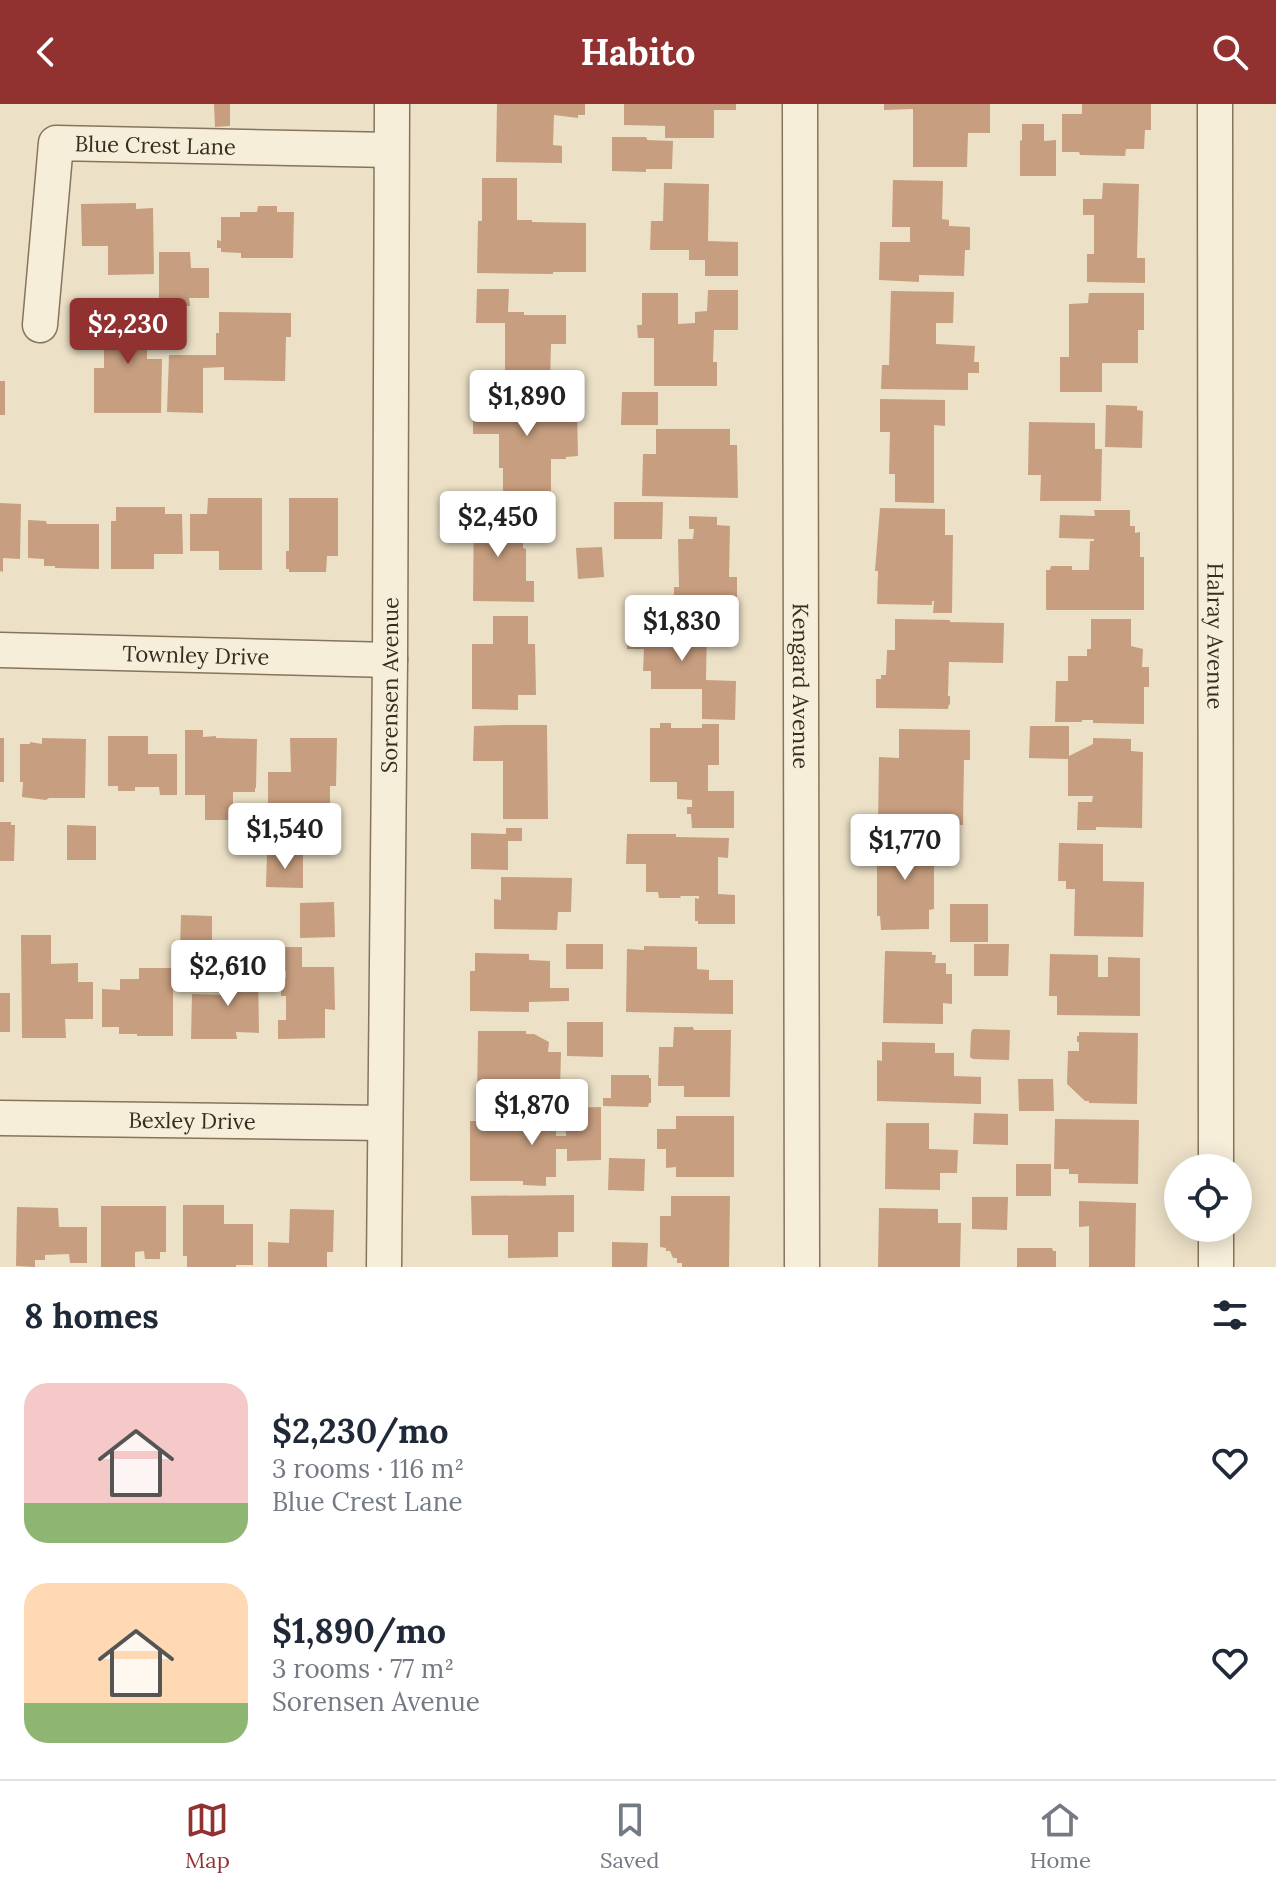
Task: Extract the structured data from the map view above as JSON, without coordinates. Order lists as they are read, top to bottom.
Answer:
{
  "streets": {
    "street": [
      "Blue Crest Lane",
      "Halray Avenue",
      "Townley Drive",
      "Sorensen Avenue",
      "Kengard Avenue",
      "Bexley Drive"
    ]
  },
  "crossings": [
    ["Blue Crest Lane", "Sorensen Avenue"],
    ["Townley Drive", "Sorensen Avenue"],
    ["Sorensen Avenue", "Bexley Drive"]
  ],
  "page": {
    "header": "Habito",
    "price": [
      "$2,230",
      "$1,890",
      "$2,450",
      "$1,830",
      "$1,540",
      "$1,770",
      "$2,610",
      "$1,870"
    ],
    "heading": "8 homes",
    "list": [
      {
        "name": "$2,230/mo",
        "note": "3 rooms · 116 m² · Blue Crest Lane"
      },
      {
        "name": "$1,890/mo",
        "note": "3 rooms · 77 m² · Sorensen Avenue"
      }
    ],
    "tabs": ["Map", "Saved", "Home"]
  }
}
